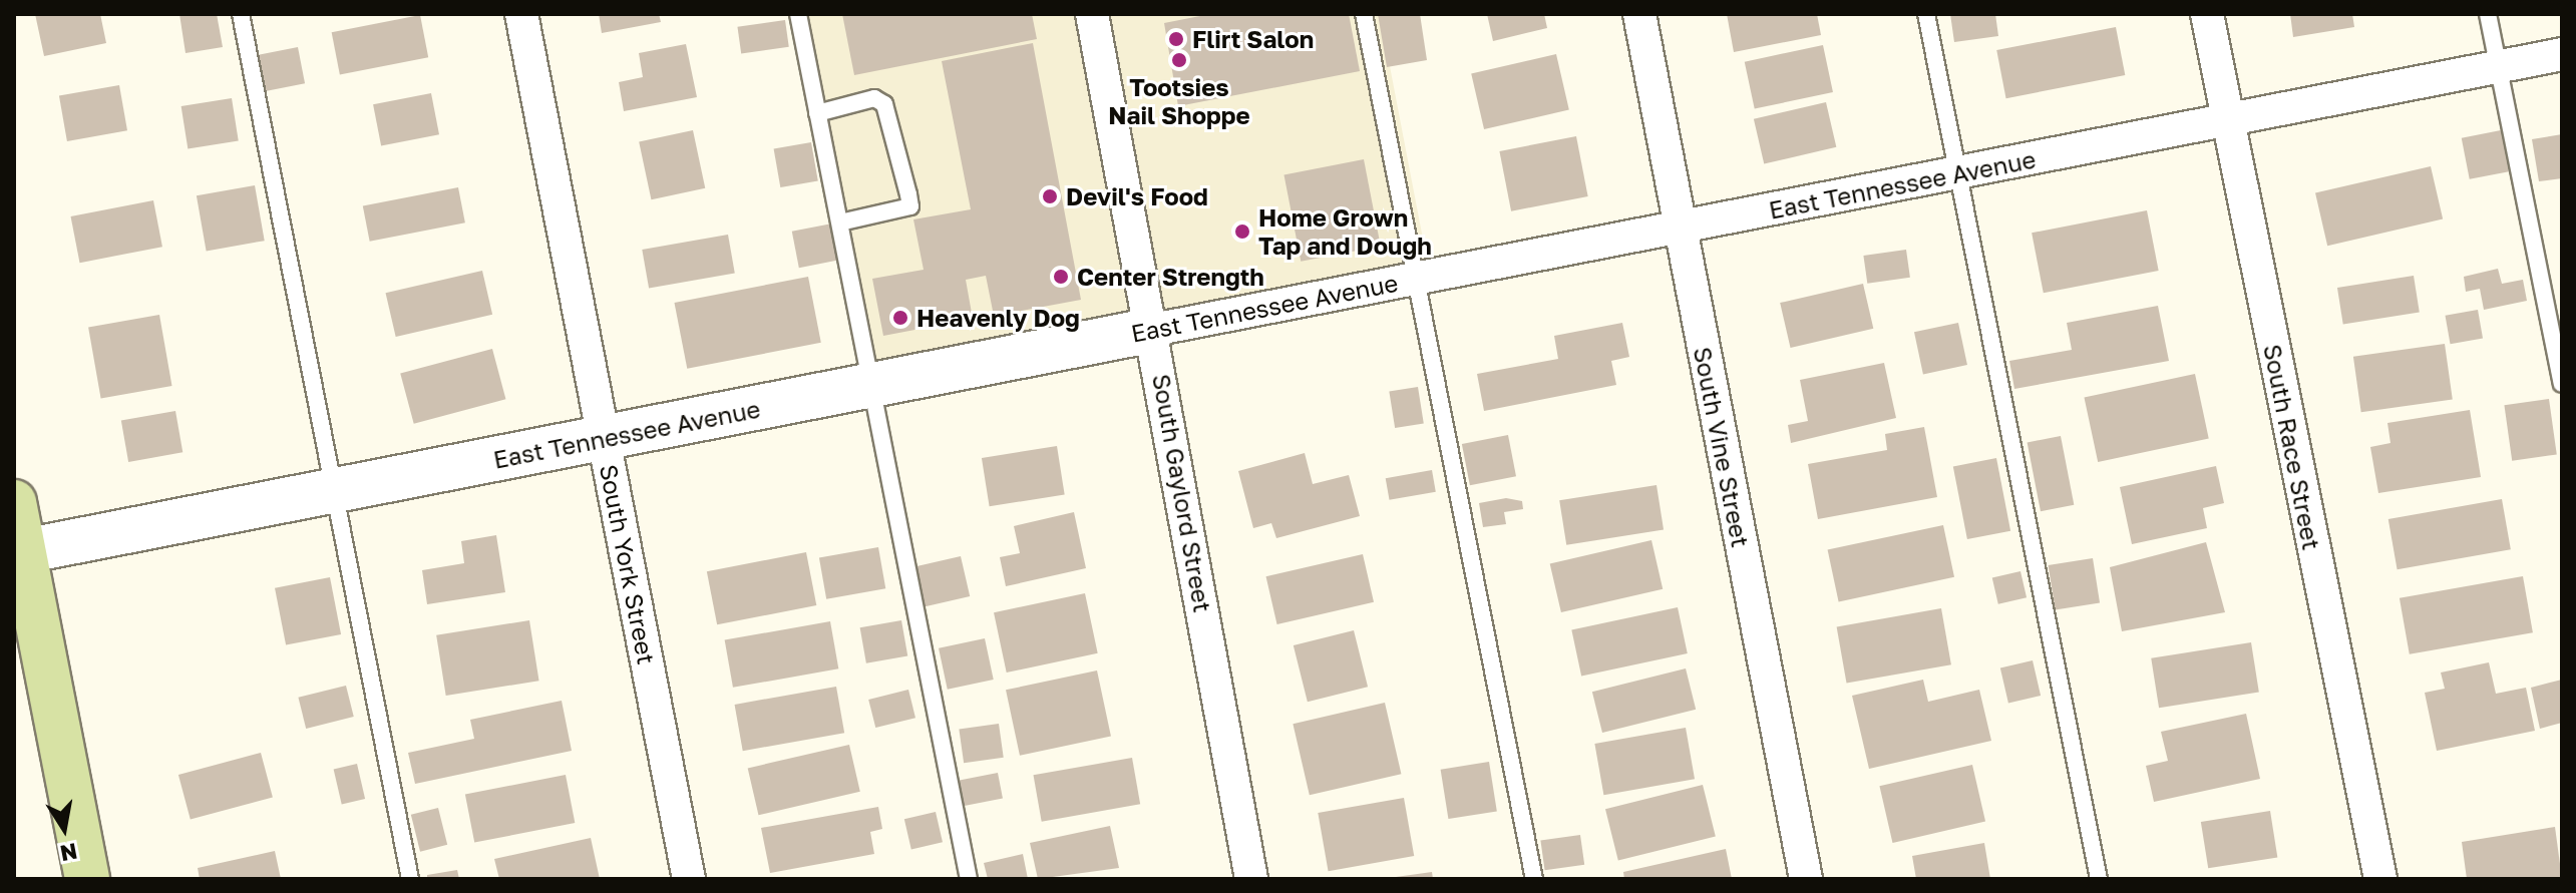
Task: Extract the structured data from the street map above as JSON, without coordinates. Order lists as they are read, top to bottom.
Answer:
{
  "streets": {
    "street": [
      "East Tennessee Avenue",
      "South Vine Street",
      "South Race Street",
      "South Gaylord Street",
      "South York Street"
    ]
  },
  "crossings": [
    ["East Tennessee Avenue", "South Vine Street"],
    ["East Tennessee Avenue", "South Race Street"],
    ["East Tennessee Avenue", "South Gaylord Street"],
    ["East Tennessee Avenue", "South York Street"]
  ],
  "places": [
    "Flirt Salon",
    "Tootsies Nail Shoppe",
    "Devil's Food",
    "Home Grown Tap and Dough",
    "Center Strength",
    "Heavenly Dog"
  ],
  "north": "bottom"
}
